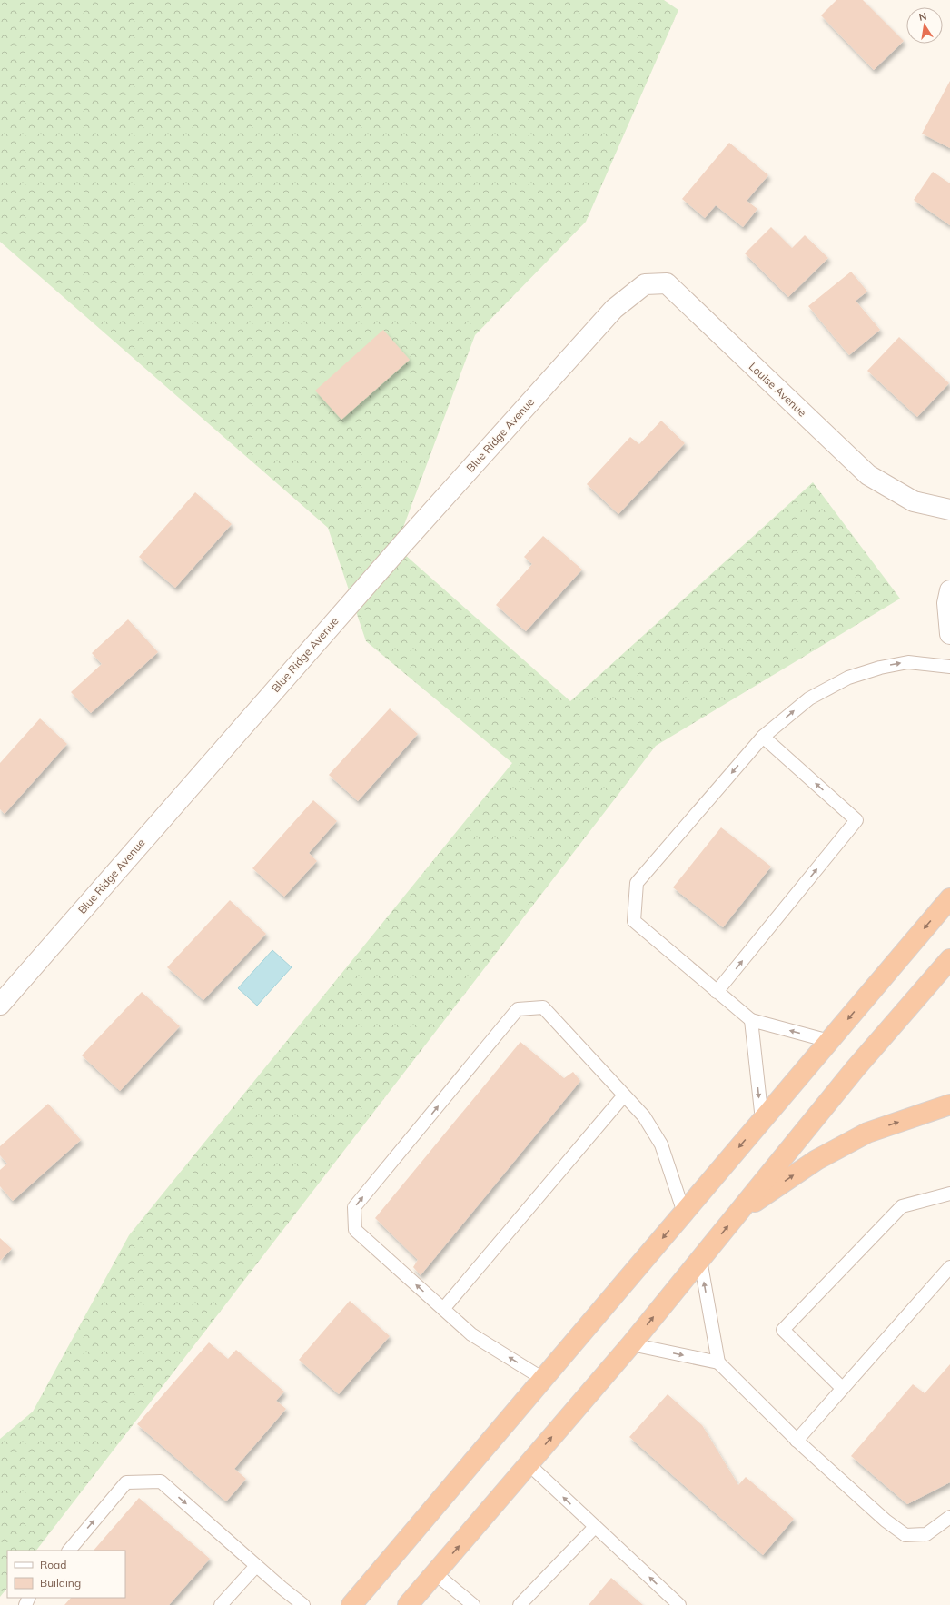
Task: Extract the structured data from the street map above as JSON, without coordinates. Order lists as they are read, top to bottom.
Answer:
{
  "streets": {
    "street": ["Louise Avenue", "Blue Ridge Avenue"]
  },
  "crossings": [
    ["Louise Avenue", "Blue Ridge Avenue"]
  ],
  "legend": ["Road", "Building"],
  "north": "top"
}
